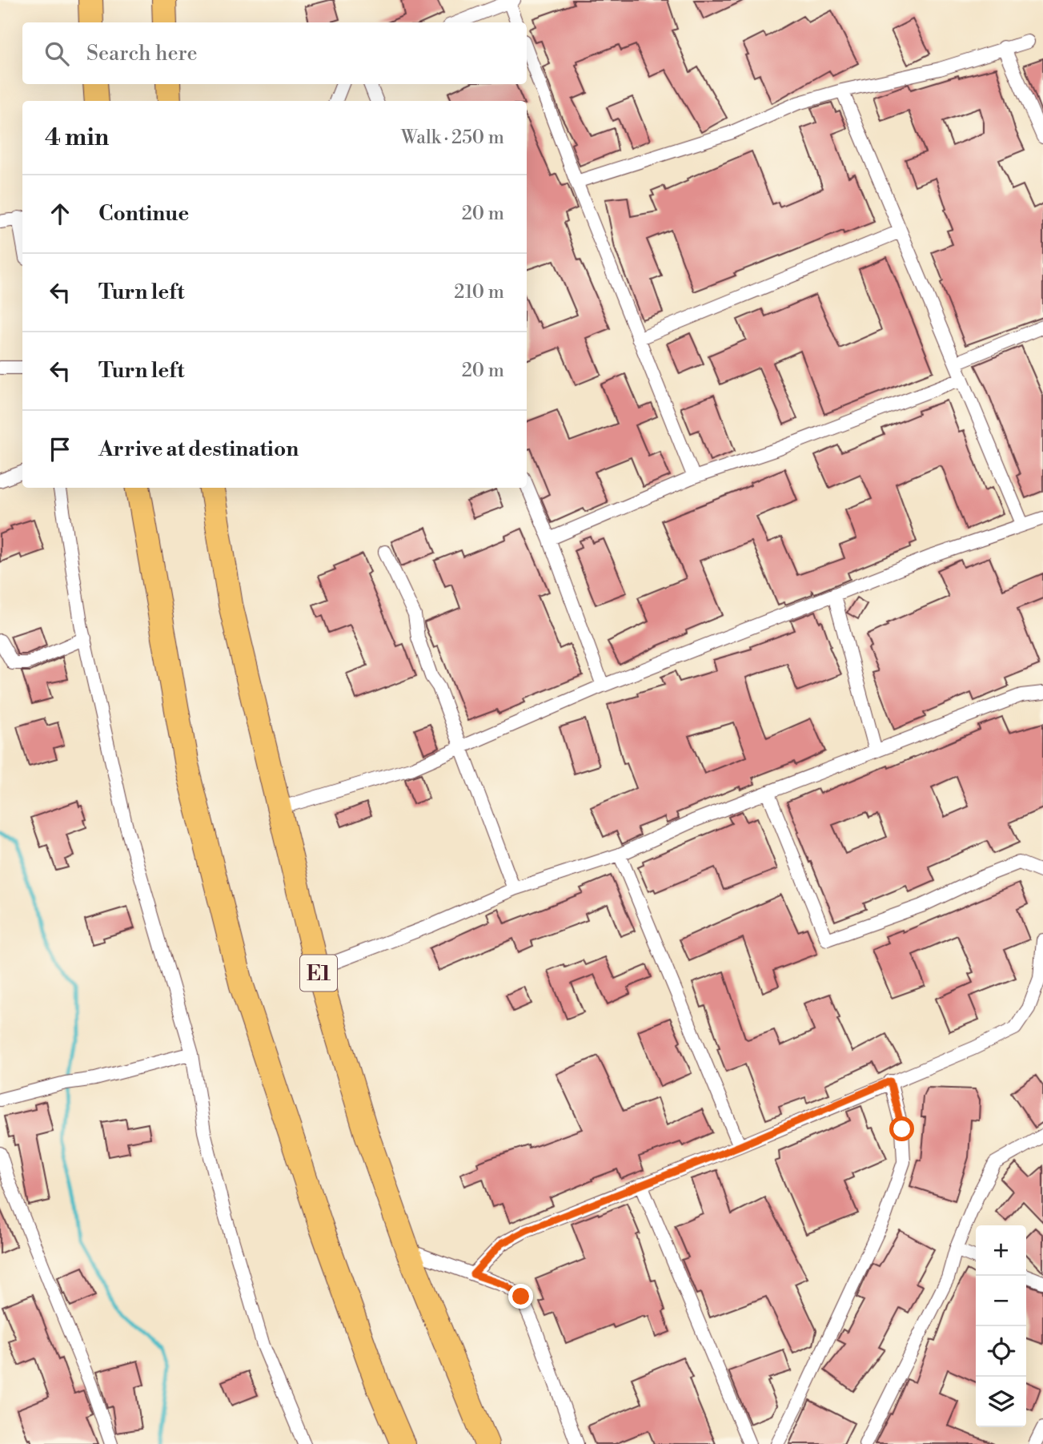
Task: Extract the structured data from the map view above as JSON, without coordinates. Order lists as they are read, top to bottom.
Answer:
{
  "streets": {
    "highway": ["E1"]
  },
  "page": {
    "search": "Search here",
    "heading": ["4 min", "Walk · 250 m"],
    "list": [
      ["Continue", "20 m"],
      ["Turn left", "210 m"],
      ["Turn left", "20 m"],
      "Arrive at destination"
    ],
    "map_buttons": ["+", "−"]
  }
}
